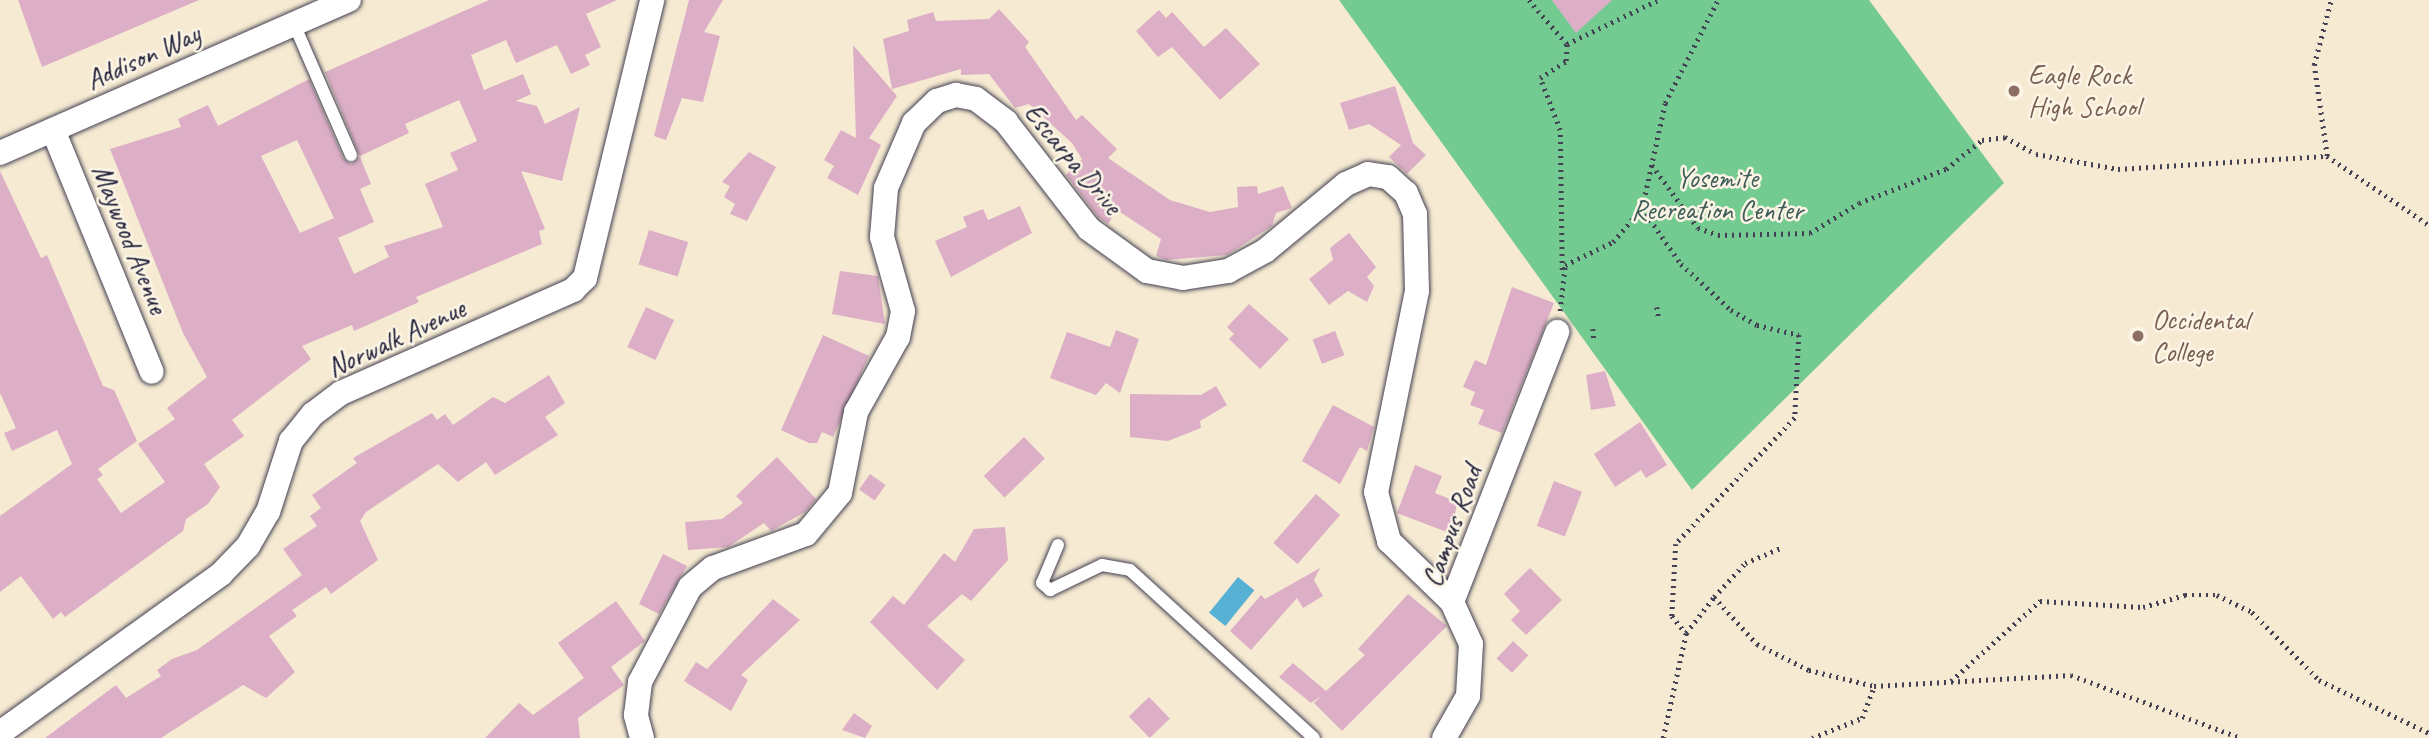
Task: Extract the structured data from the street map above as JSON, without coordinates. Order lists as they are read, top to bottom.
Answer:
{
  "streets": {
    "street": [
      "Addison Way",
      "Escarpa Drive",
      "Maywood Avenue",
      "Norwalk Avenue",
      "Campus Road"
    ]
  },
  "crossings": [
    ["Addison Way", "Maywood Avenue"],
    ["Escarpa Drive", "Campus Road"]
  ],
  "parks": ["Yosemite Recreation Center"],
  "places": ["Eagle Rock High School", "Occidental College"]
}
